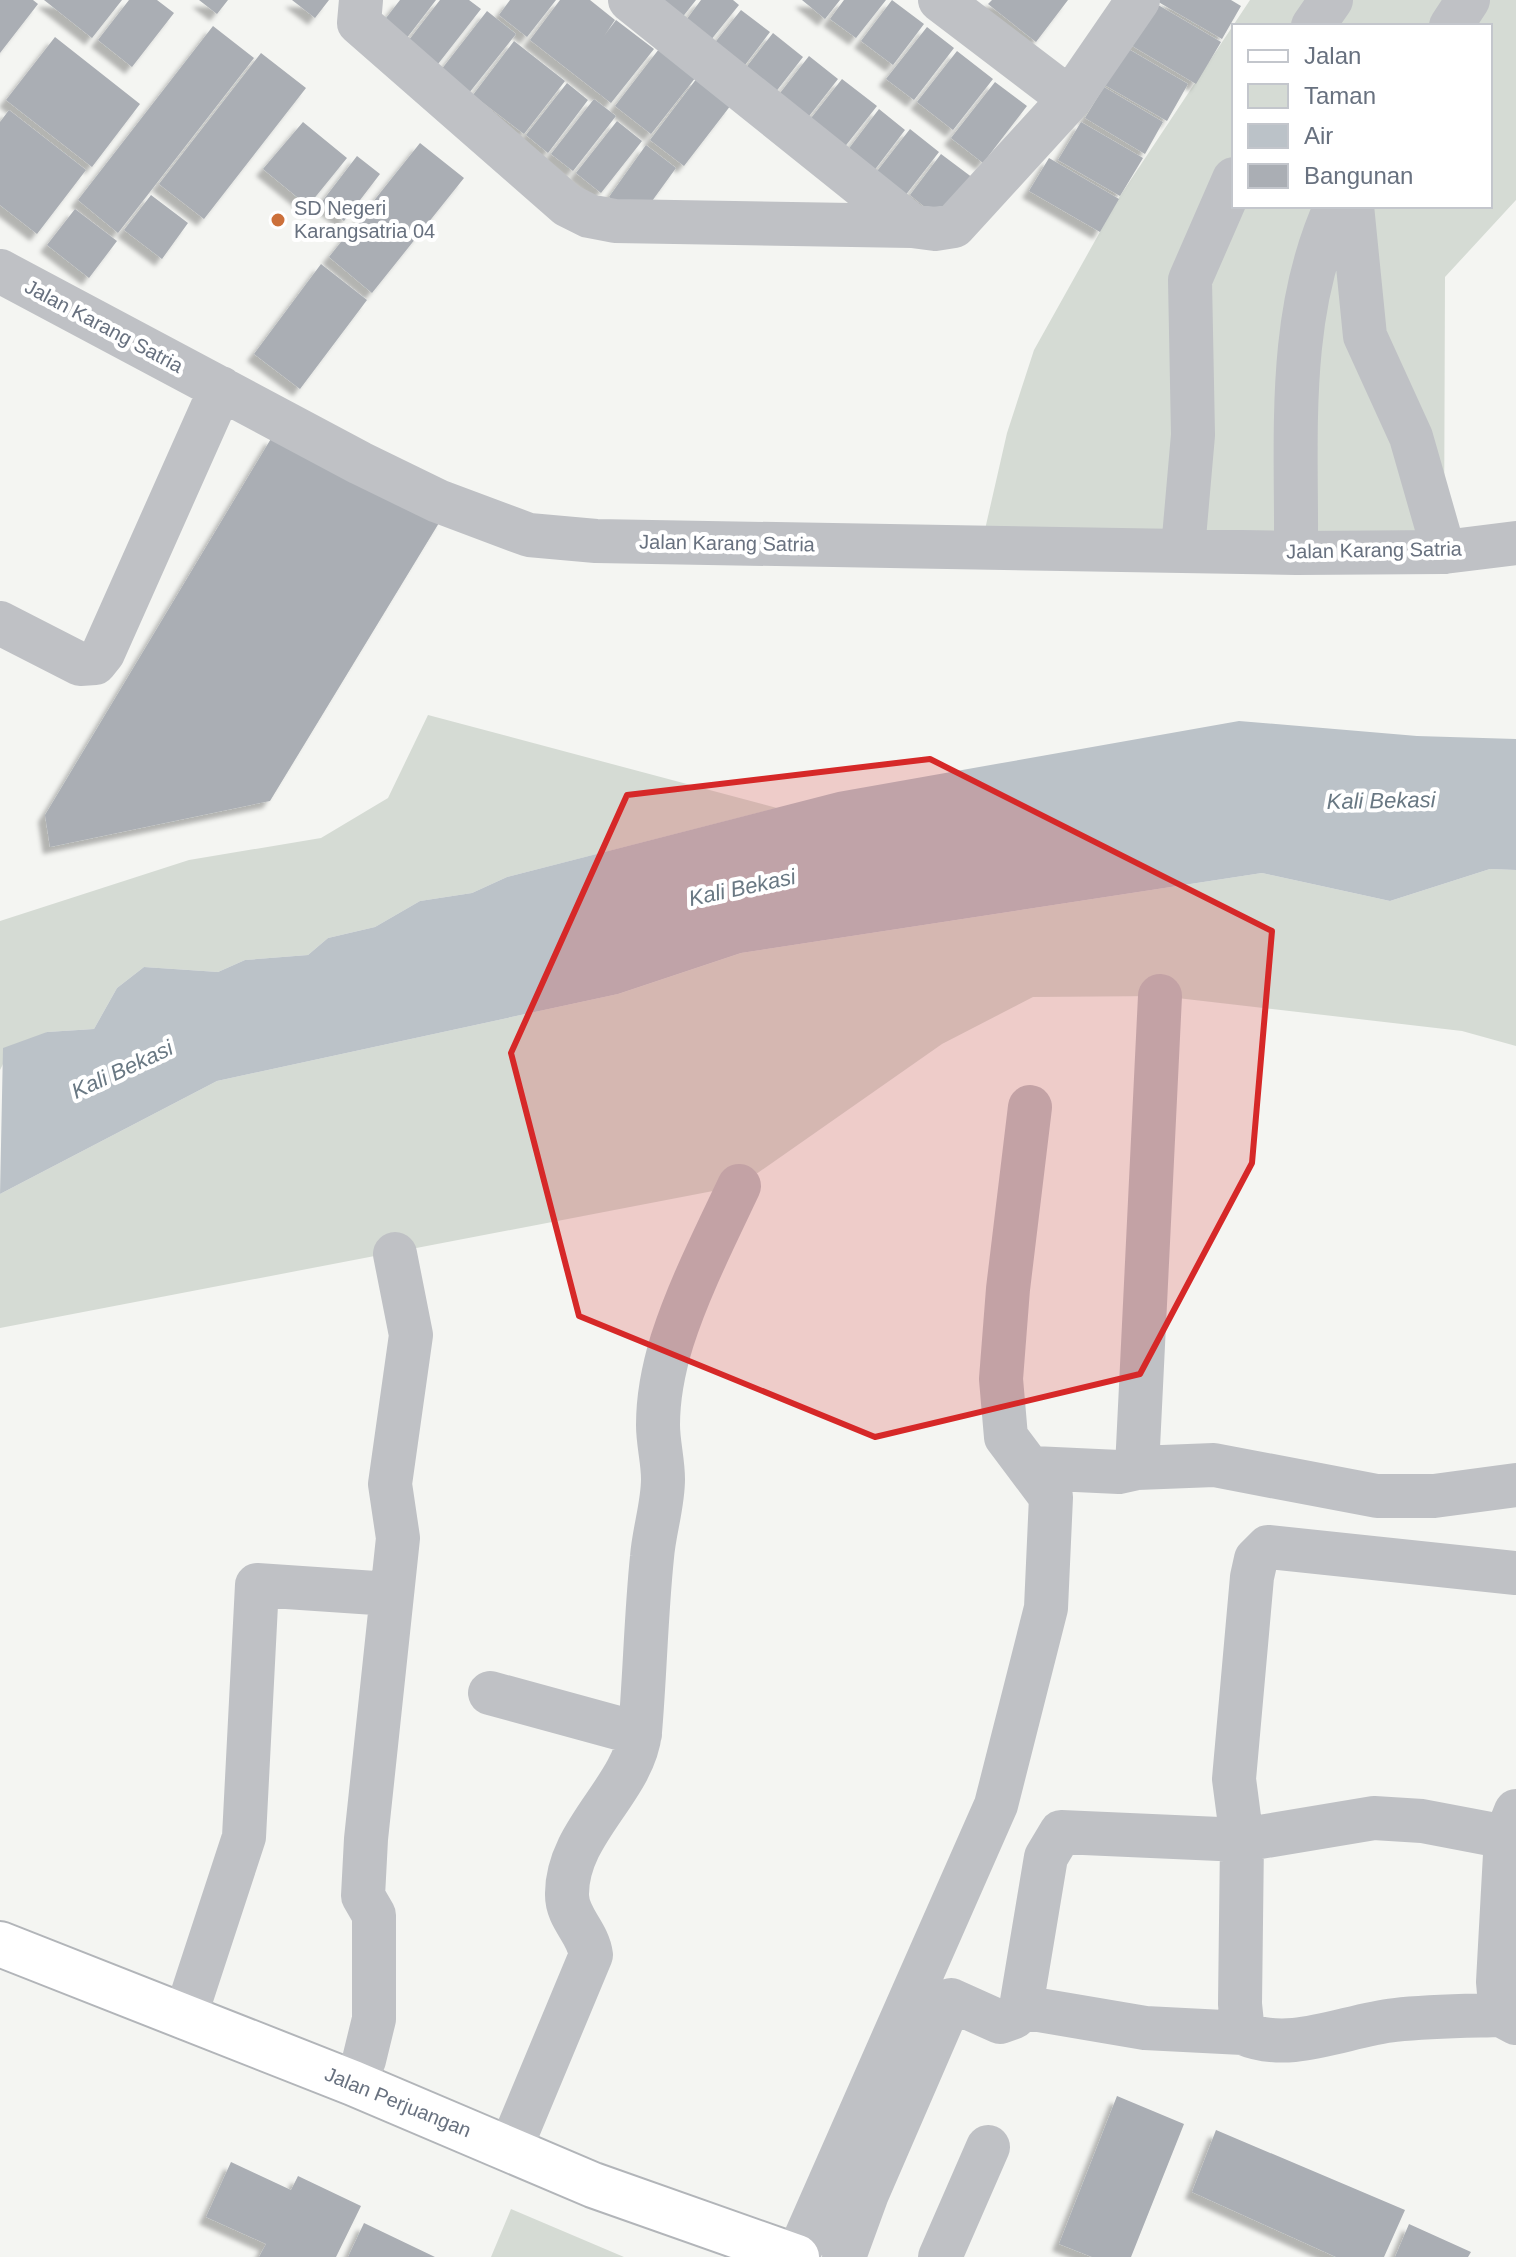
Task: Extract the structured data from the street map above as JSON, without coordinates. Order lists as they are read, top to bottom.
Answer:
{
  "streets": {
    "main road": ["Jalan Perjuangan"],
    "street": ["Jalan Karang Satria"]
  },
  "water": ["Kali Bekasi"],
  "places": ["SD Negeri Karangsatria 04"],
  "legend": [
    "Jalan",
    "Taman",
    "Air",
    "Bangunan"
  ]
}
